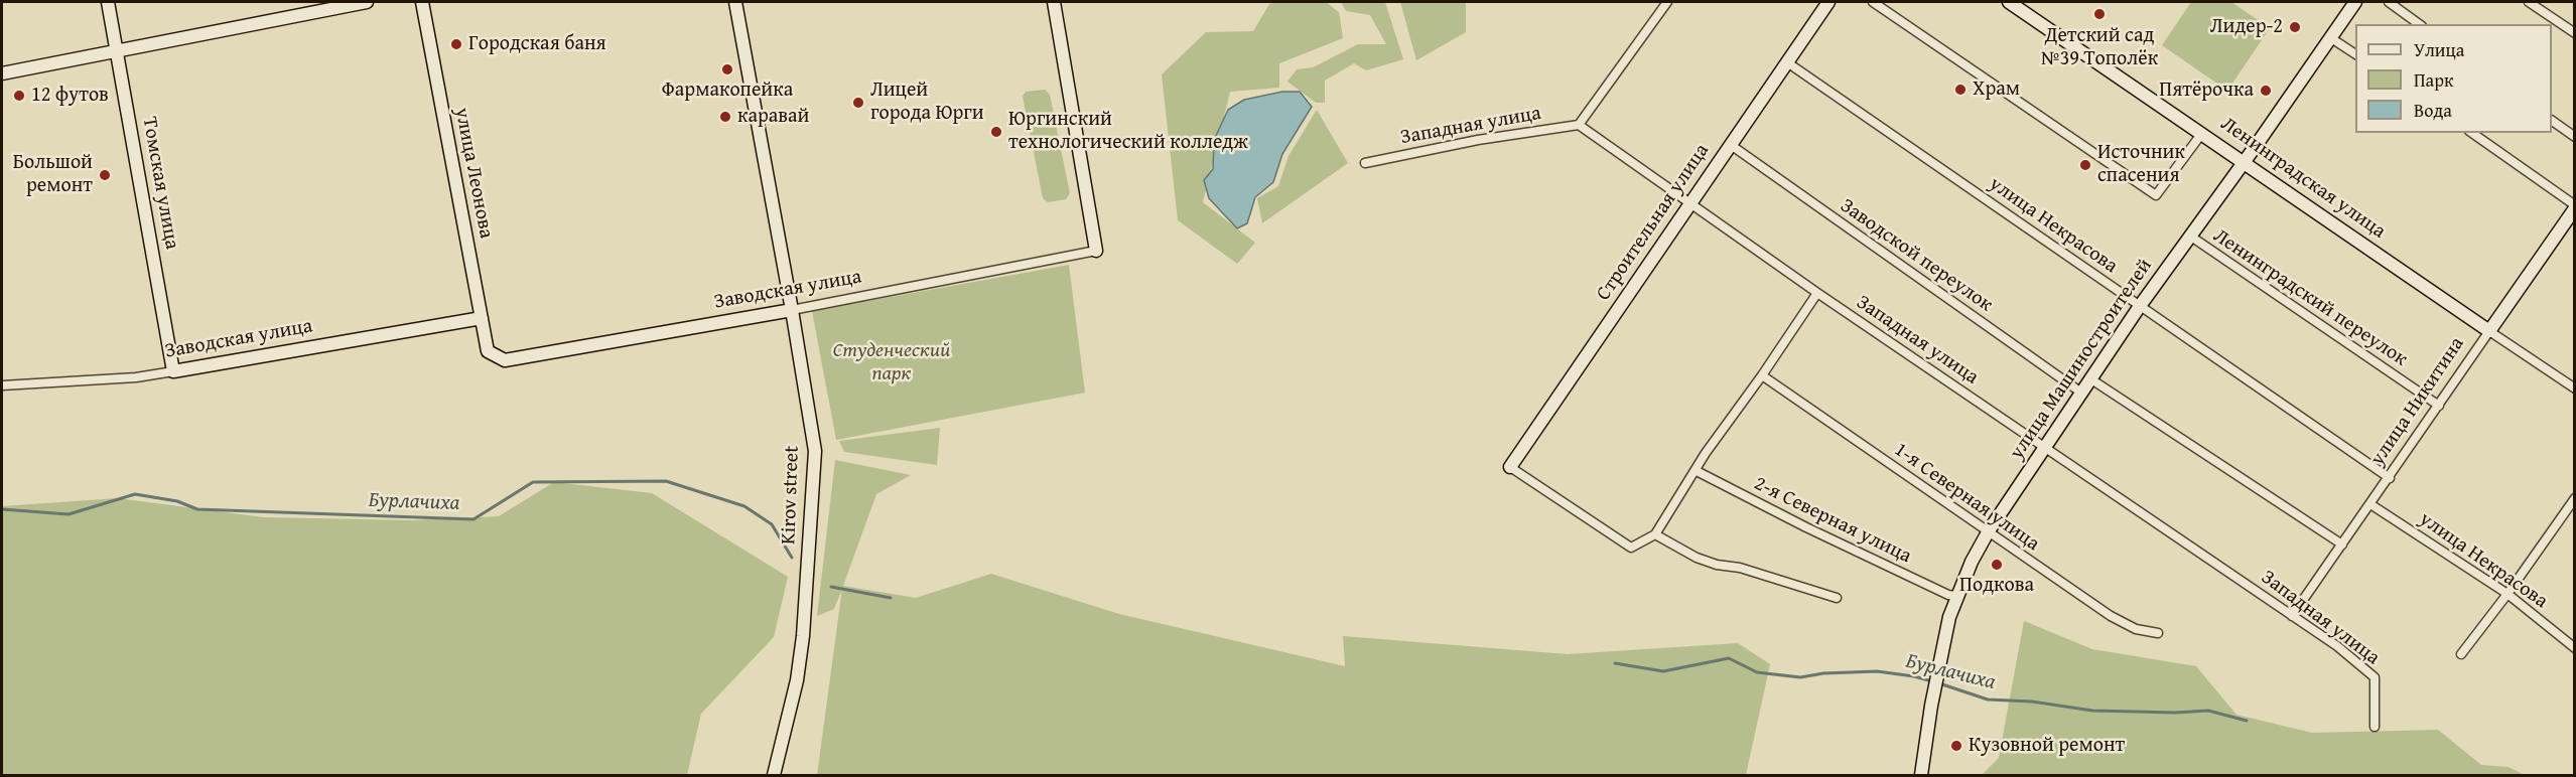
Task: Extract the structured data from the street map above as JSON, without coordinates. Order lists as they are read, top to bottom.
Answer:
{
  "streets": {
    "street": [
      "Западная улица",
      "улица Леонова",
      "Ленинградская улица",
      "Томская улица",
      "Строительная улица",
      "улица Некрасова",
      "Заводской переулок",
      "Заводская улица",
      "Ленинградский переулок",
      "улица Машиностроителей",
      "улица Никитина",
      "Kirov street",
      "1-я Северная улица",
      "2-я Северная улица"
    ]
  },
  "crossings": [
    ["Западная улица", "Строительная улица"],
    ["Западная улица", "улица Машиностроителей"],
    ["Западная улица", "улица Никитина"],
    ["улица Леонова", "Заводская улица"],
    ["Ленинградская улица", "улица Машиностроителей"],
    ["Ленинградская улица", "улица Никитина"],
    ["Томская улица", "Заводская улица"],
    ["Строительная улица", "улица Некрасова"],
    ["Строительная улица", "Заводской переулок"],
    ["улица Некрасова", "улица Машиностроителей"],
    ["улица Некрасова", "улица Никитина"],
    ["Заводской переулок", "улица Машиностроителей"],
    ["Заводская улица", "Kirov street"],
    ["Ленинградский переулок", "улица Машиностроителей"],
    ["Ленинградский переулок", "улица Никитина"],
    ["улица Машиностроителей", "1-я Северная улица"],
    ["улица Машиностроителей", "2-я Северная улица"]
  ],
  "water": ["Бурлачиха"],
  "parks": ["Студенческий парк"],
  "places": [
    "Детский сад №39 Тополёк",
    "Лидер-2",
    "Городская баня",
    "Фармакопейка",
    "Храм",
    "Пятёрочка",
    "12 футов",
    "Лицей города Юрги",
    "каравай",
    "Юргинский технологический колледж",
    "Источник спасения",
    "Большой ремонт",
    "Подкова",
    "Кузовной ремонт"
  ],
  "legend": ["Улица", "Парк", "Вода"]
}
